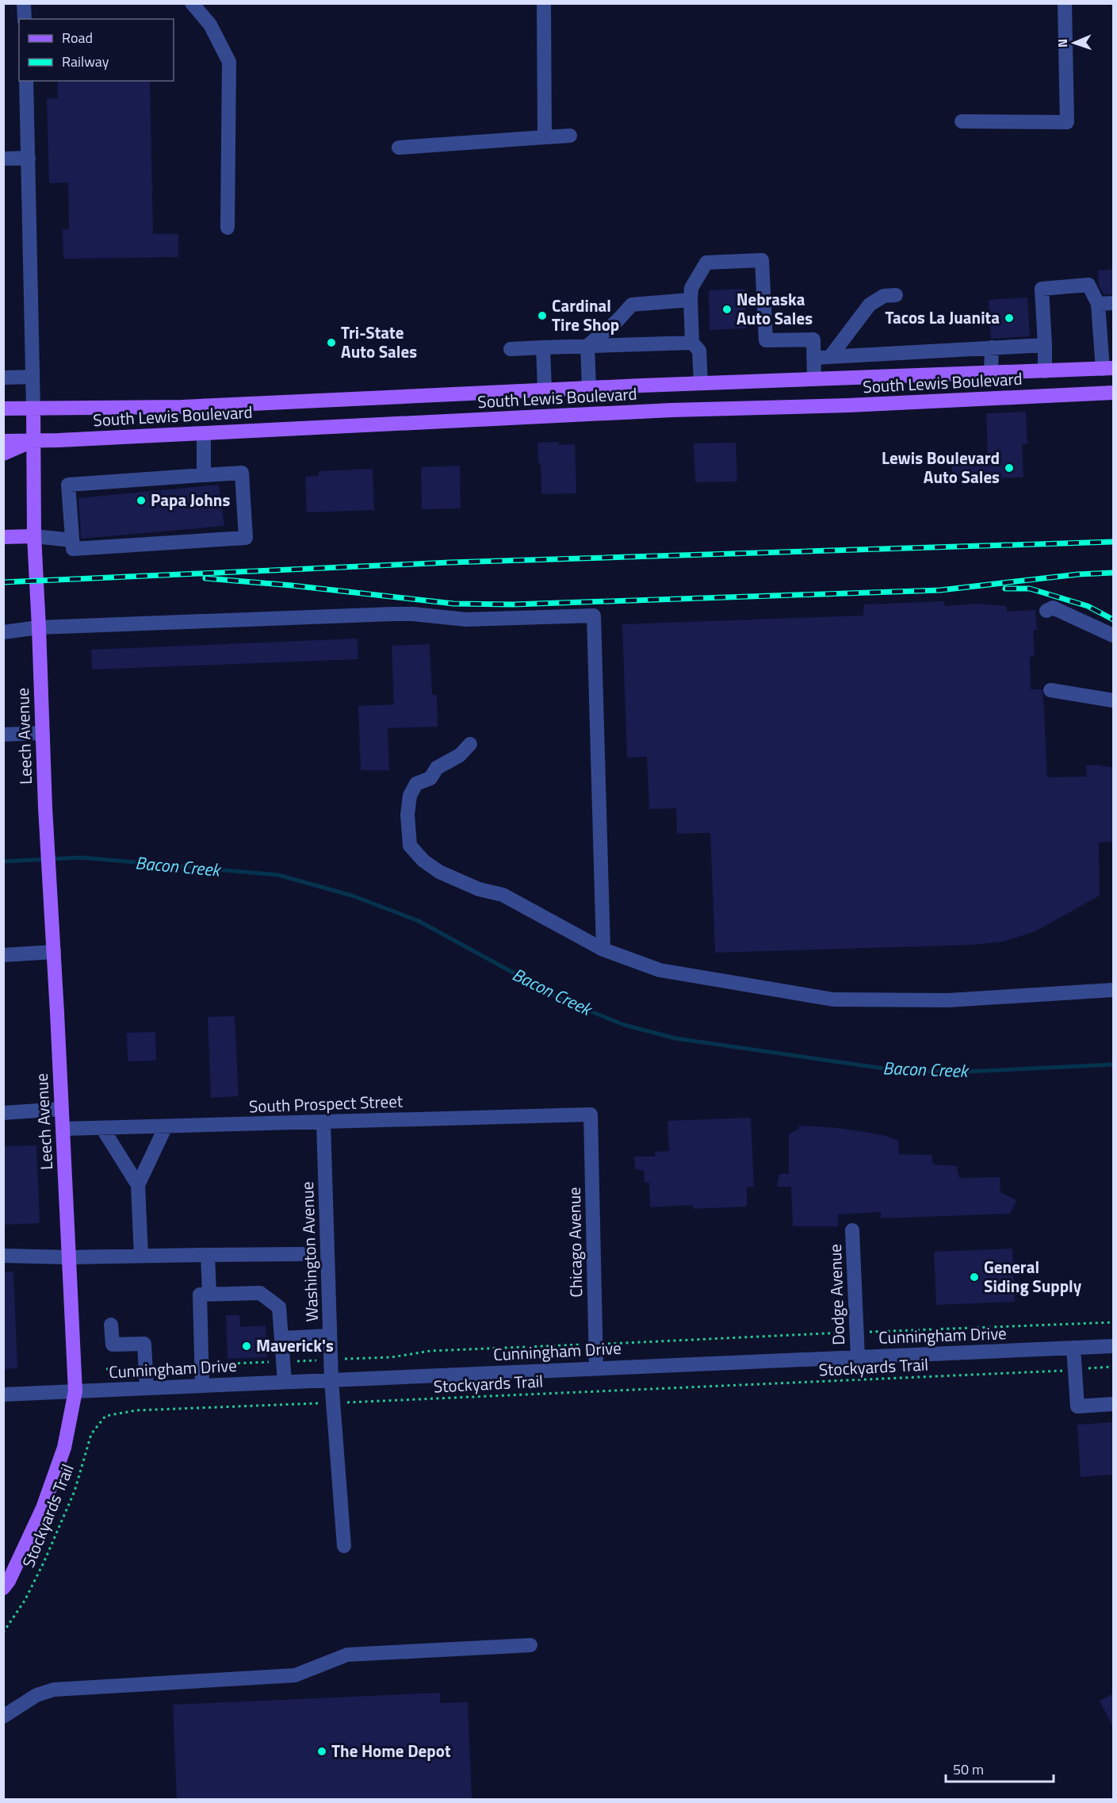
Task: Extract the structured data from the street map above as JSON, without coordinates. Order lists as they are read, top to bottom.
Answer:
{
  "streets": {
    "main road": ["South Lewis Boulevard", "Leech Avenue"],
    "street": [
      "South Prospect Street",
      "Chicago Avenue",
      "Washington Avenue",
      "Dodge Avenue",
      "Cunningham Drive"
    ],
    "path": ["Stockyards Trail"]
  },
  "crossings": [
    ["South Lewis Boulevard", "Leech Avenue"],
    ["Leech Avenue", "South Prospect Street"],
    ["Leech Avenue", "Cunningham Drive"],
    ["South Prospect Street", "Chicago Avenue"],
    ["South Prospect Street", "Washington Avenue"],
    ["Chicago Avenue", "Cunningham Drive"],
    ["Washington Avenue", "Cunningham Drive"],
    ["Washington Avenue", "Stockyards Trail"],
    ["Dodge Avenue", "Cunningham Drive"]
  ],
  "water": ["Bacon Creek"],
  "places": [
    "Nebraska Auto Sales",
    "Cardinal Tire Shop",
    "Tacos La Juanita",
    "Tri-State Auto Sales",
    "Lewis Boulevard Auto Sales",
    "Papa Johns",
    "General Siding Supply",
    "Maverick's",
    "The Home Depot"
  ],
  "legend": ["Road", "Railway"],
  "scale_bar": "50 m",
  "north": "left"
}
